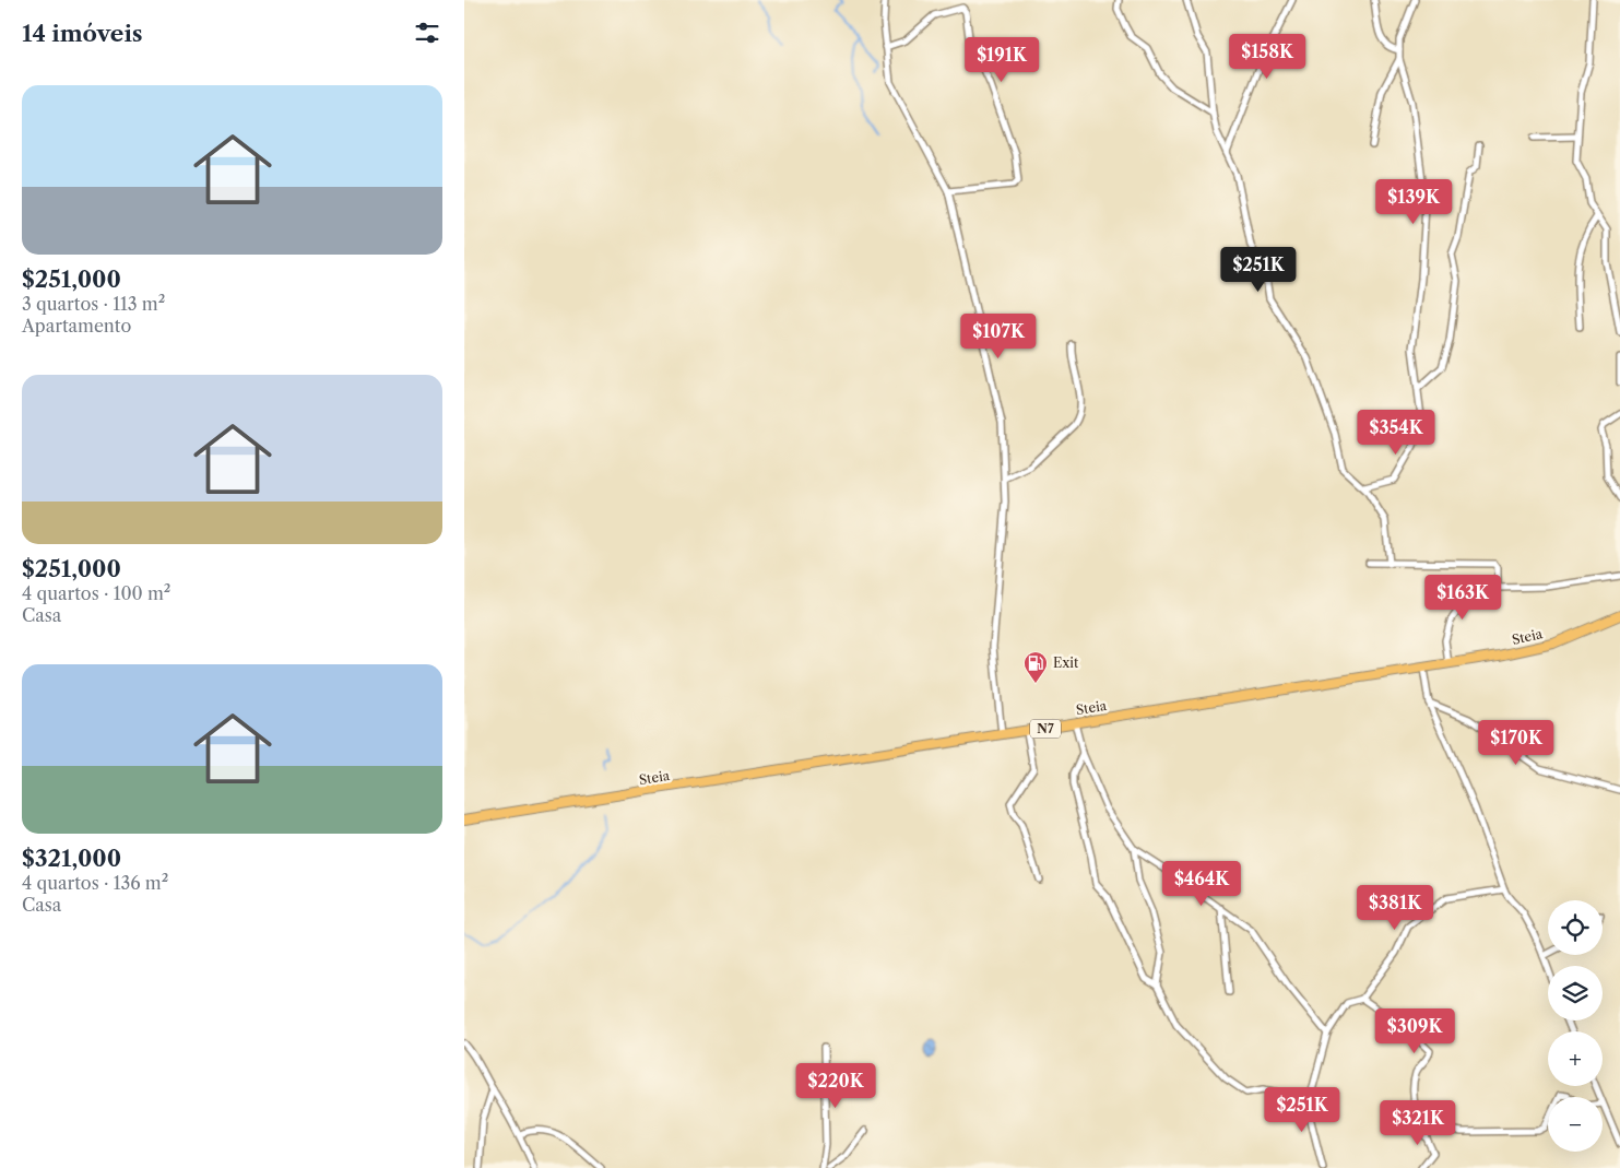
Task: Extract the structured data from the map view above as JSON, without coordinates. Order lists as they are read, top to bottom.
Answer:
{
  "streets": {
    "main road": ["Steia", "N7"]
  },
  "places": {
    "fuel station": ["Exit"]
  },
  "page": {
    "heading": "14 imóveis",
    "price": [
      "$158K",
      "$191K",
      "$139K",
      "$251K",
      "$107K",
      "$354K",
      "$163K",
      "$170K",
      "$464K",
      "$381K",
      "$309K",
      "$220K",
      "$251K",
      "$321K"
    ],
    "list": [
      {
        "name": "$251,000",
        "note": "3 quartos · 113 m² · Apartamento"
      },
      {
        "name": "$251,000",
        "note": "4 quartos · 100 m² · Casa"
      },
      {
        "name": "$321,000",
        "note": "4 quartos · 136 m² · Casa"
      }
    ],
    "map_buttons": ["+", "−"]
  }
}
